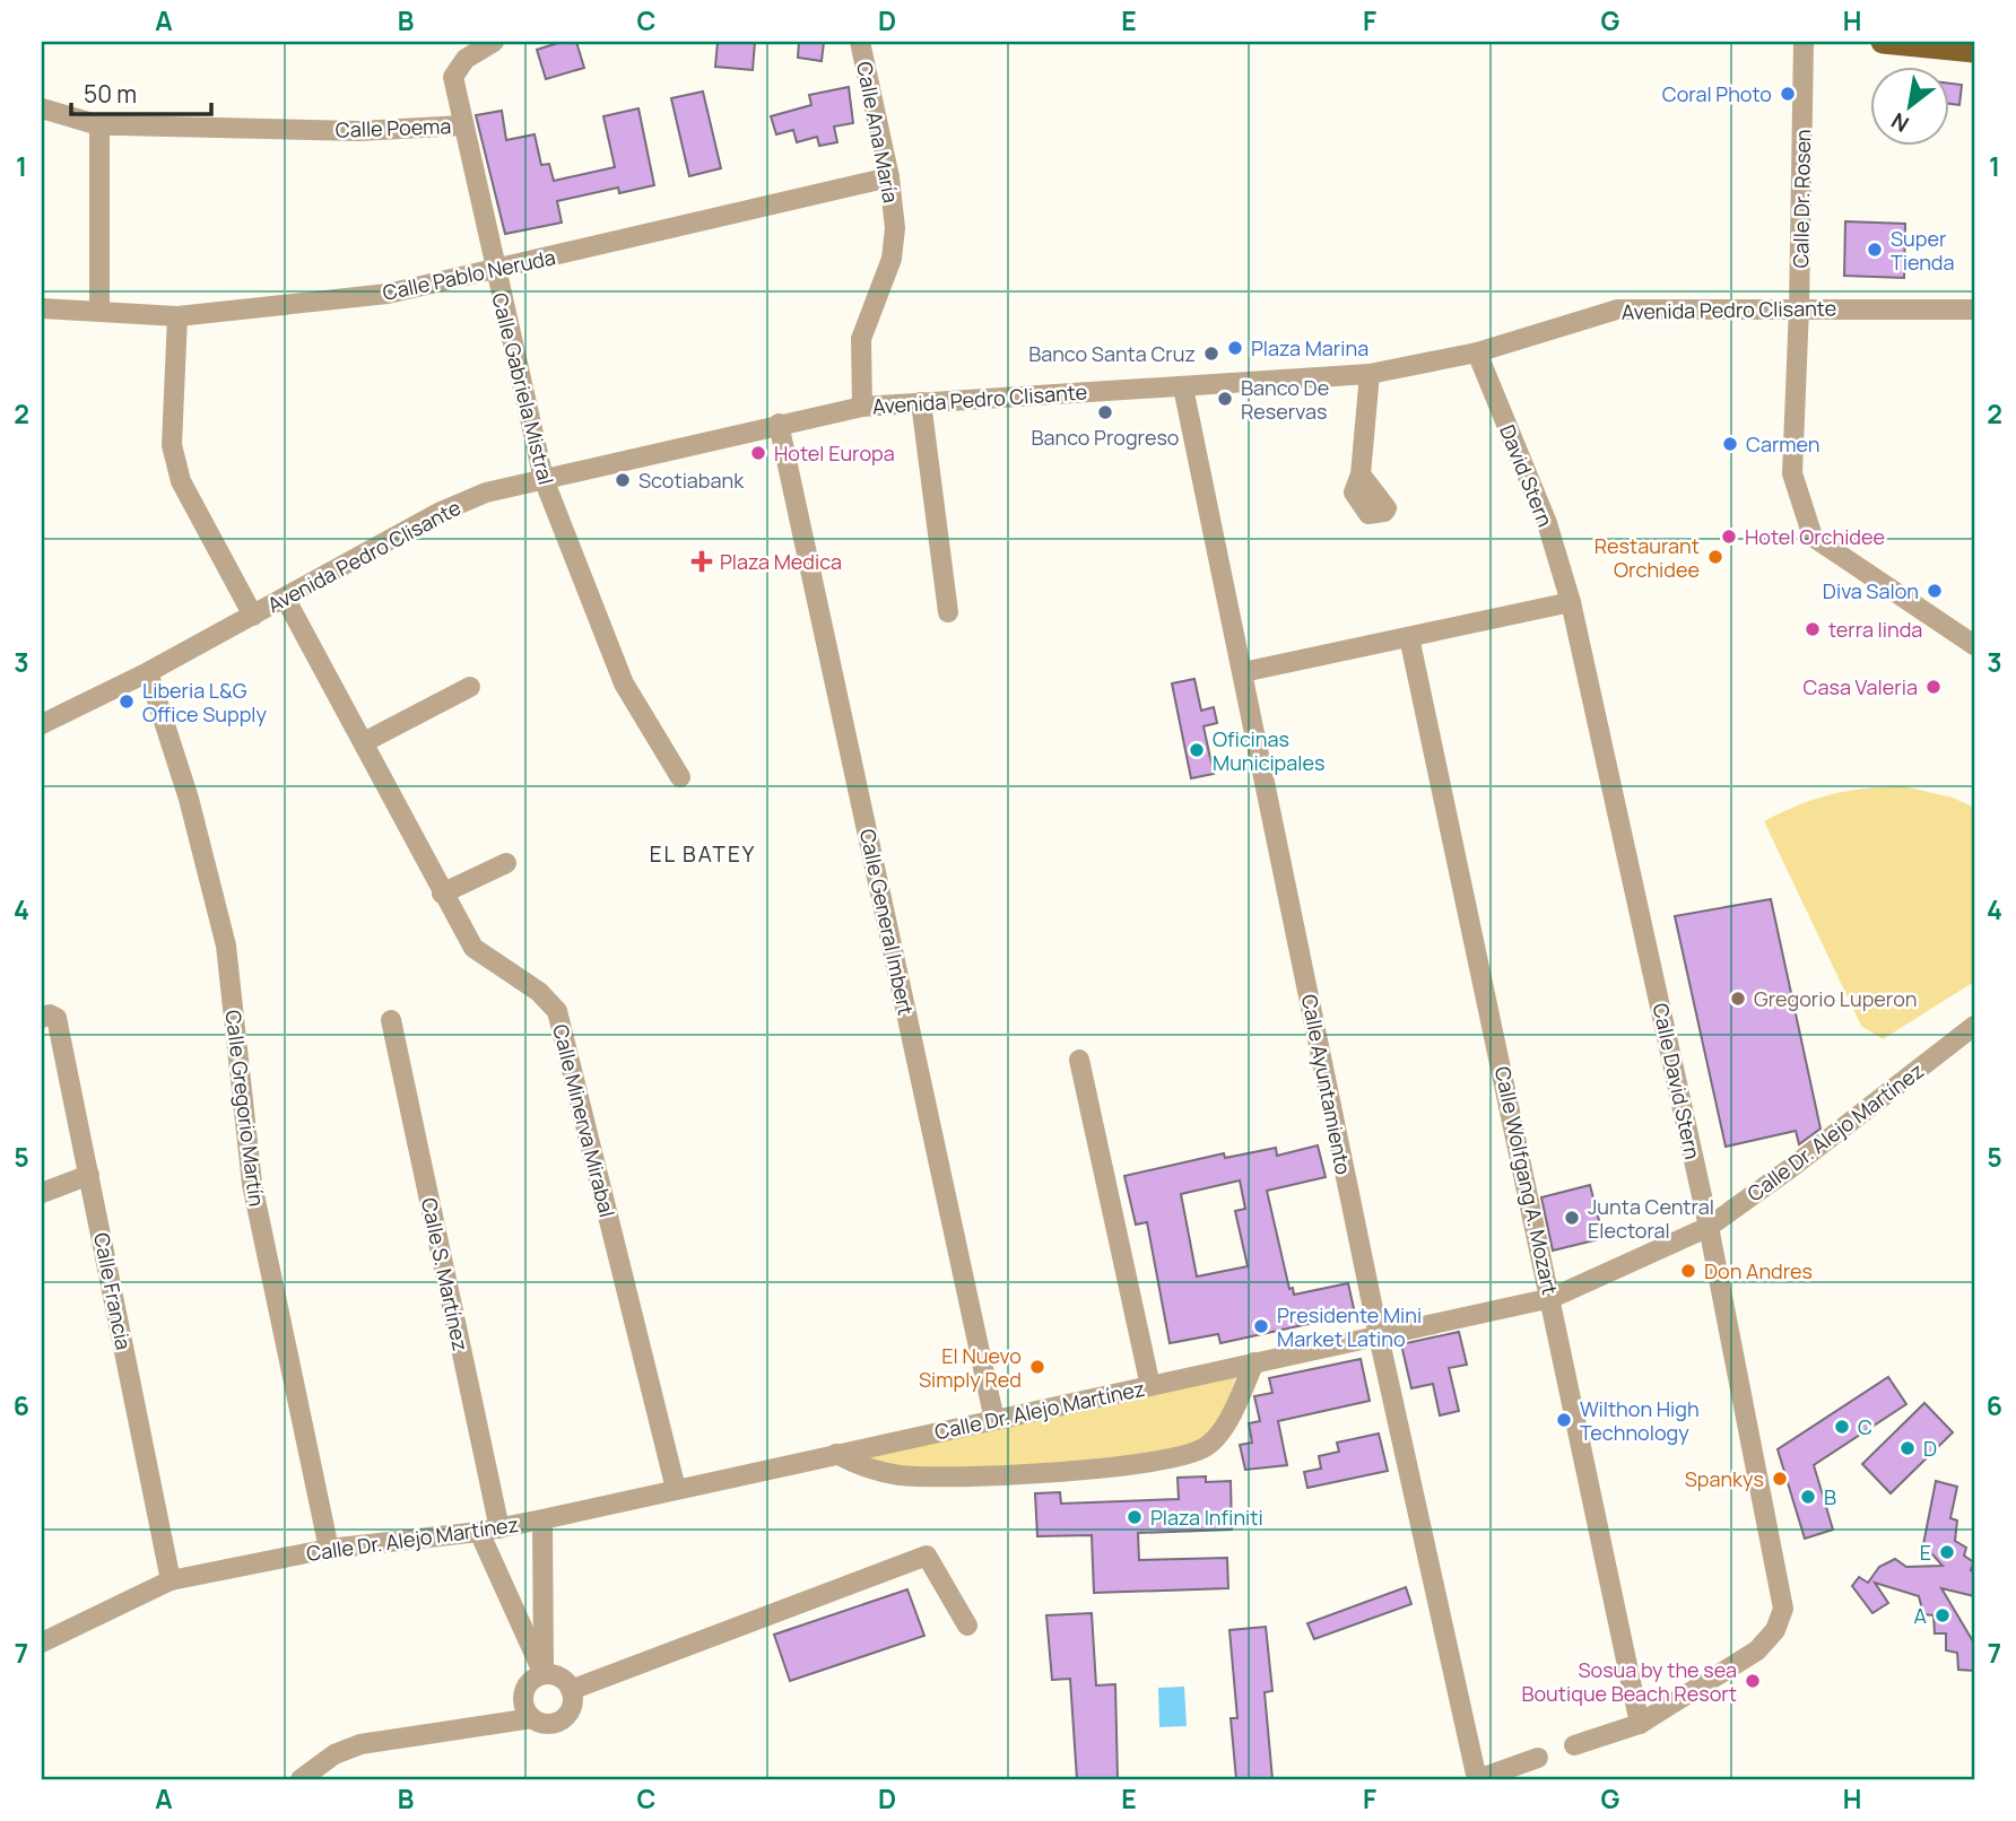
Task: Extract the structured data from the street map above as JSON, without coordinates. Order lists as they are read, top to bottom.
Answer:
{
  "streets": {
    "street": [
      "Calle Poema",
      "Calle Ana María",
      "Calle Dr. Rosen",
      "Calle Pablo Neruda",
      "Avenida Pedro Clisante",
      "Calle Gabriela Mistral",
      "David Stern",
      "Calle General Imbert",
      "Calle David Stern",
      "Calle Ayuntamiento",
      "Calle Gregorio Martín",
      "Calle Minerva Mirabal",
      "Calle Dr. Alejo Martínez",
      "Calle Wolfgang A. Mozart",
      "Calle S. Martínez",
      "Calle Francia"
    ]
  },
  "crossings": [
    ["Calle Poema", "Calle Gabriela Mistral"],
    ["Calle Ana María", "Calle Pablo Neruda"],
    ["Calle Ana María", "Avenida Pedro Clisante"],
    ["Calle Dr. Rosen", "Avenida Pedro Clisante"],
    ["Calle Pablo Neruda", "Calle Gabriela Mistral"],
    ["Avenida Pedro Clisante", "Calle Gabriela Mistral"],
    ["Avenida Pedro Clisante", "David Stern"],
    ["Avenida Pedro Clisante", "Calle General Imbert"],
    ["Avenida Pedro Clisante", "Calle Ayuntamiento"],
    ["Avenida Pedro Clisante", "Calle Gregorio Martín"],
    ["Avenida Pedro Clisante", "Calle Minerva Mirabal"],
    ["David Stern", "Calle David Stern"],
    ["Calle General Imbert", "Calle Dr. Alejo Martínez"],
    ["Calle David Stern", "Calle Dr. Alejo Martínez"],
    ["Calle David Stern", "Calle Wolfgang A. Mozart"],
    ["Calle Ayuntamiento", "Calle Dr. Alejo Martínez"],
    ["Calle Gregorio Martín", "Calle Dr. Alejo Martínez"],
    ["Calle Minerva Mirabal", "Calle Dr. Alejo Martínez"],
    ["Calle Dr. Alejo Martínez", "Calle Wolfgang A. Mozart"],
    ["Calle Dr. Alejo Martínez", "Calle S. Martínez"],
    ["Calle Dr. Alejo Martínez", "Calle Francia"]
  ],
  "districts": ["EL BATEY"],
  "places": {
    "other": [
      "Coral Photo",
      "Super Tienda",
      "Plaza Marina",
      "Banco Santa Cruz",
      "Banco De Reservas",
      "Banco Progreso",
      "Carmen",
      "Hotel Europa",
      "Scotiabank",
      "Hotel Orchidee",
      "Restaurant Orchidee",
      "Diva Salon",
      "terra linda",
      "Casa Valeria",
      "Liberia L&G Office Supply",
      "Oficinas Municipales",
      "Gregorio Luperon",
      "Junta Central Electoral",
      "Don Andres",
      "Presidente Mini Market Latino",
      "El Nuevo Simply Red",
      "Wilthon High Technology",
      "C",
      "D",
      "Spankys",
      "B",
      "Plaza Infiniti",
      "E",
      "A",
      "Sosua by the sea Boutique Beach Resort"
    ],
    "health": ["Plaza Medica"]
  },
  "scale_bar": "50 m",
  "north": "bottom left",
  "grid": {
    "columns": [
      "A",
      "B",
      "C",
      "D",
      "E",
      "F",
      "G",
      "H"
    ],
    "rows": [
      "1",
      "2",
      "3",
      "4",
      "5",
      "6",
      "7"
    ]
  }
}
